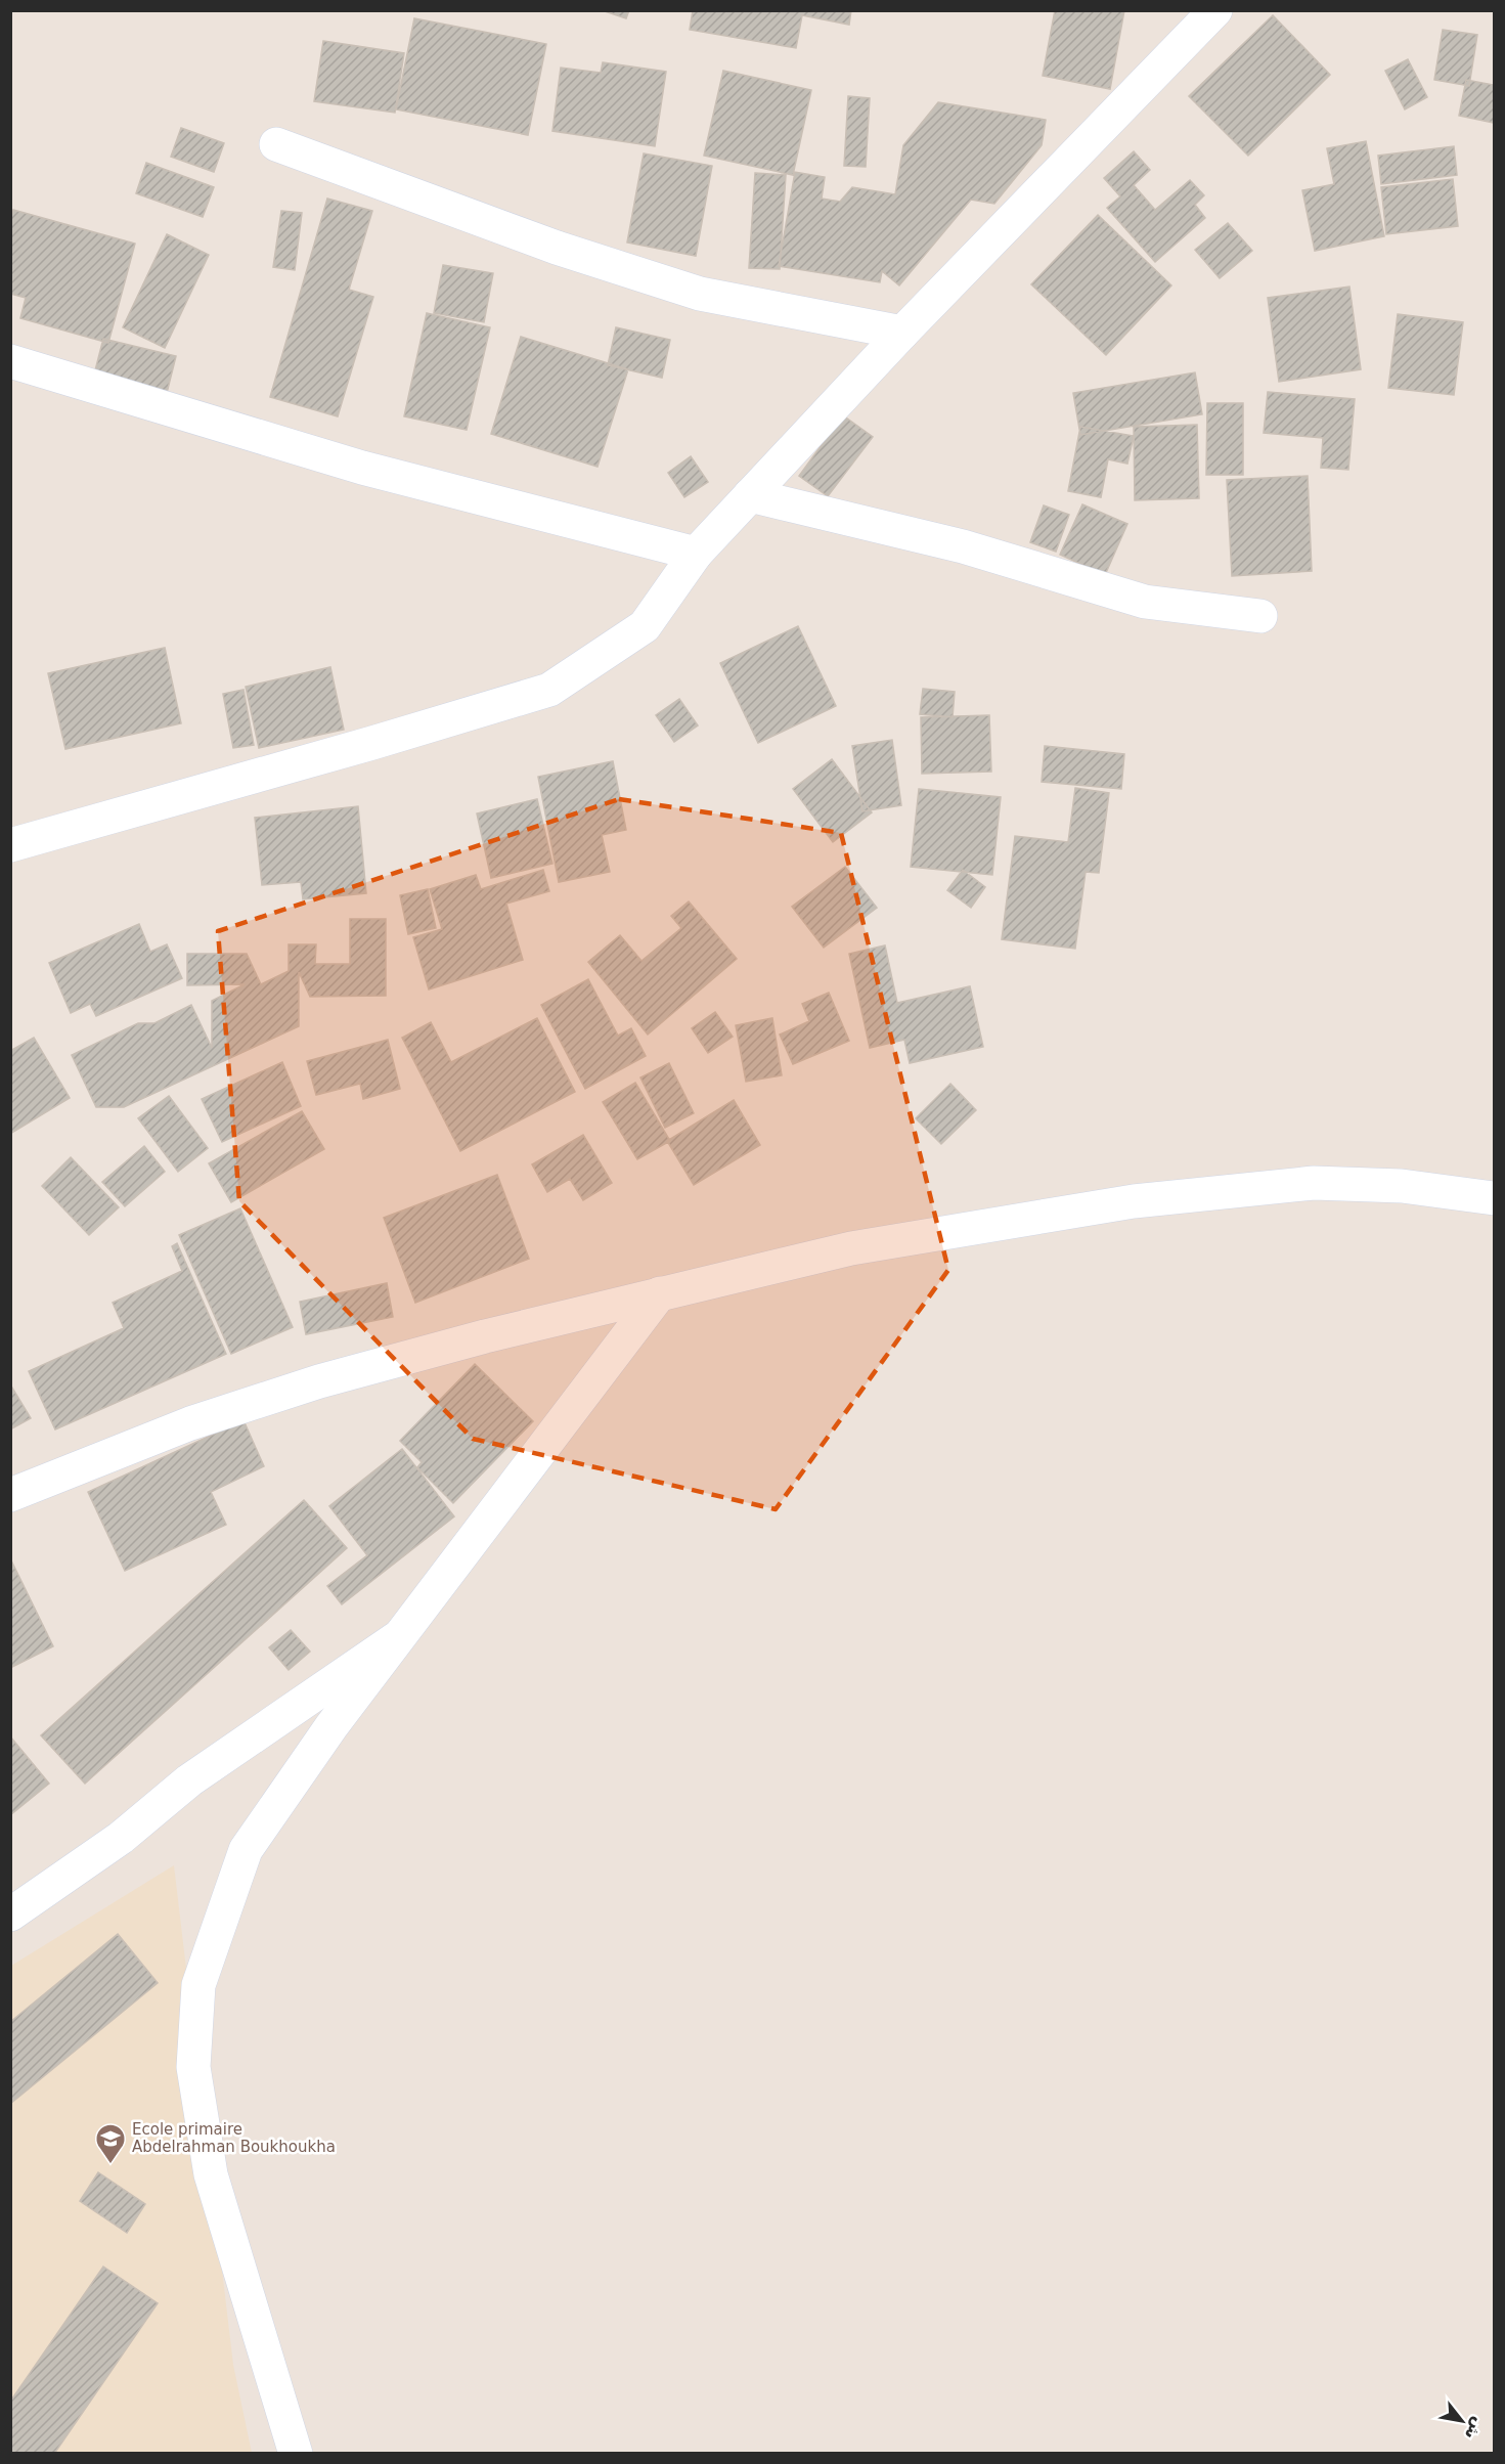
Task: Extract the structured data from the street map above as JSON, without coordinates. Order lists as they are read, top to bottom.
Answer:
{
  "places": {
    "school or university": ["Ecole primaire Abdelrahman Boukhoukha"]
  },
  "north": "bottom right"
}
